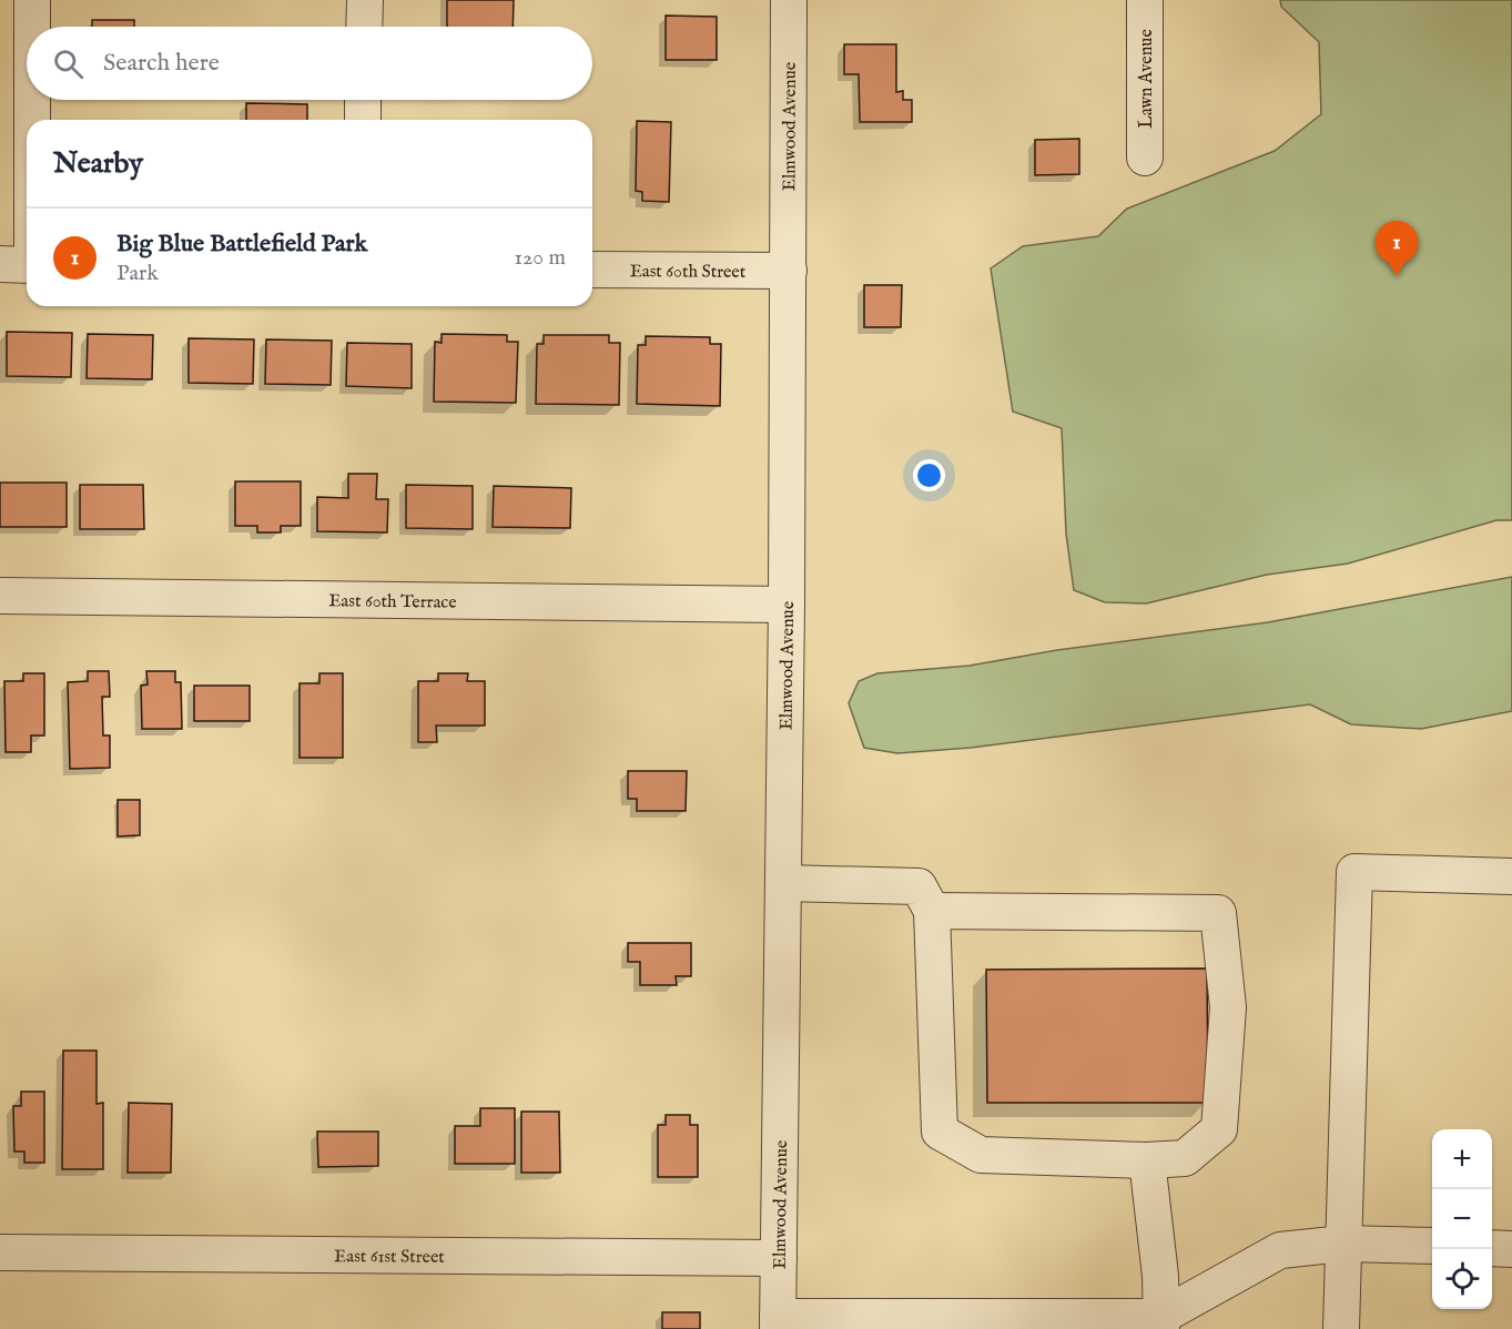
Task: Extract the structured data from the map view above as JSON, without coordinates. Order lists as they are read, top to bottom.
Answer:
{
  "streets": {
    "street": [
      "Lawn Avenue",
      "Elmwood Avenue",
      "East 60th Street",
      "East 60th Terrace",
      "East 61st Street"
    ]
  },
  "crossings": [
    ["Elmwood Avenue", "East 60th Street"],
    ["Elmwood Avenue", "East 60th Terrace"],
    ["Elmwood Avenue", "East 61st Street"]
  ],
  "page": {
    "search": "Search here",
    "heading": "Nearby",
    "list": [
      {
        "mark": "1",
        "name": "Big Blue Battlefield Park",
        "note": "Park",
        "value": "120 m"
      }
    ],
    "pins": "1",
    "map_buttons": ["+", "−"]
  }
}
